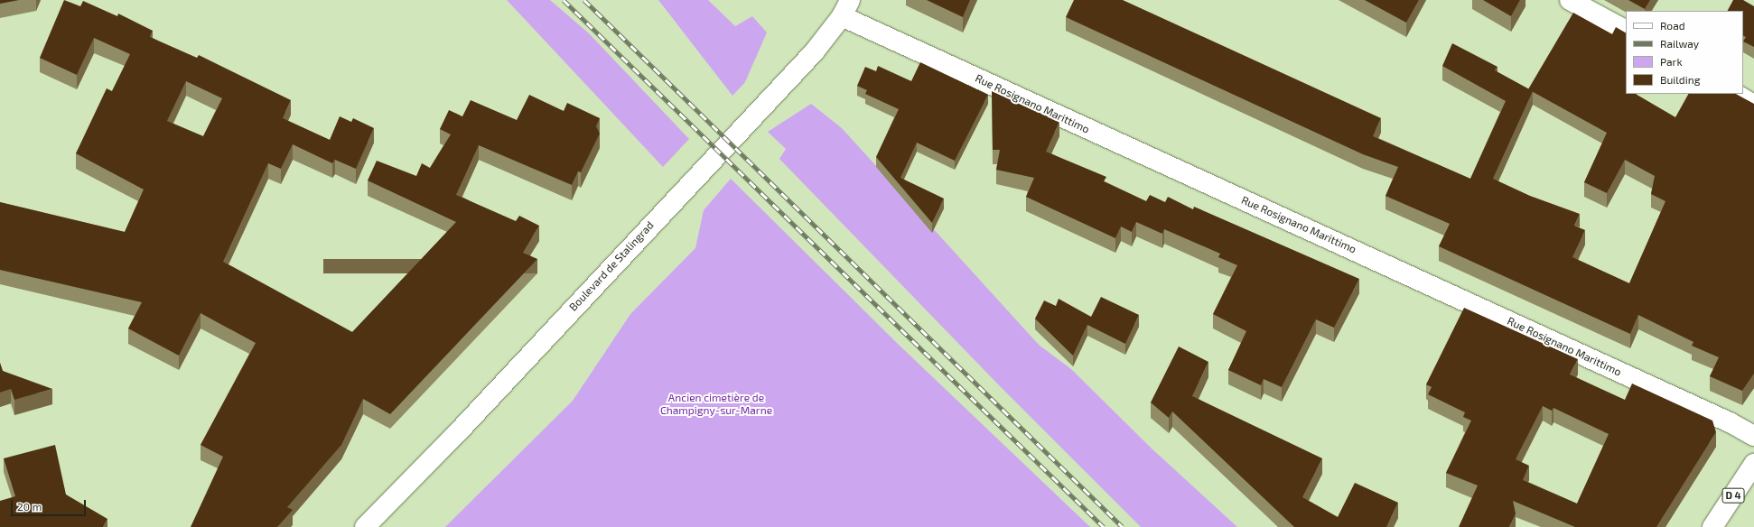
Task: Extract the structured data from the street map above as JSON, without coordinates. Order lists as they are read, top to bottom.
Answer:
{
  "streets": {
    "street": ["Rue Rosignano Marittimo", "Boulevard de Stalingrad", "D 4"]
  },
  "crossings": [
    ["Rue Rosignano Marittimo", "Boulevard de Stalingrad"]
  ],
  "parks": ["Ancien cimetière de Champigny-sur-Marne"],
  "legend": [
    "Road",
    "Railway",
    "Park",
    "Building"
  ],
  "scale_bar": "20 m"
}
